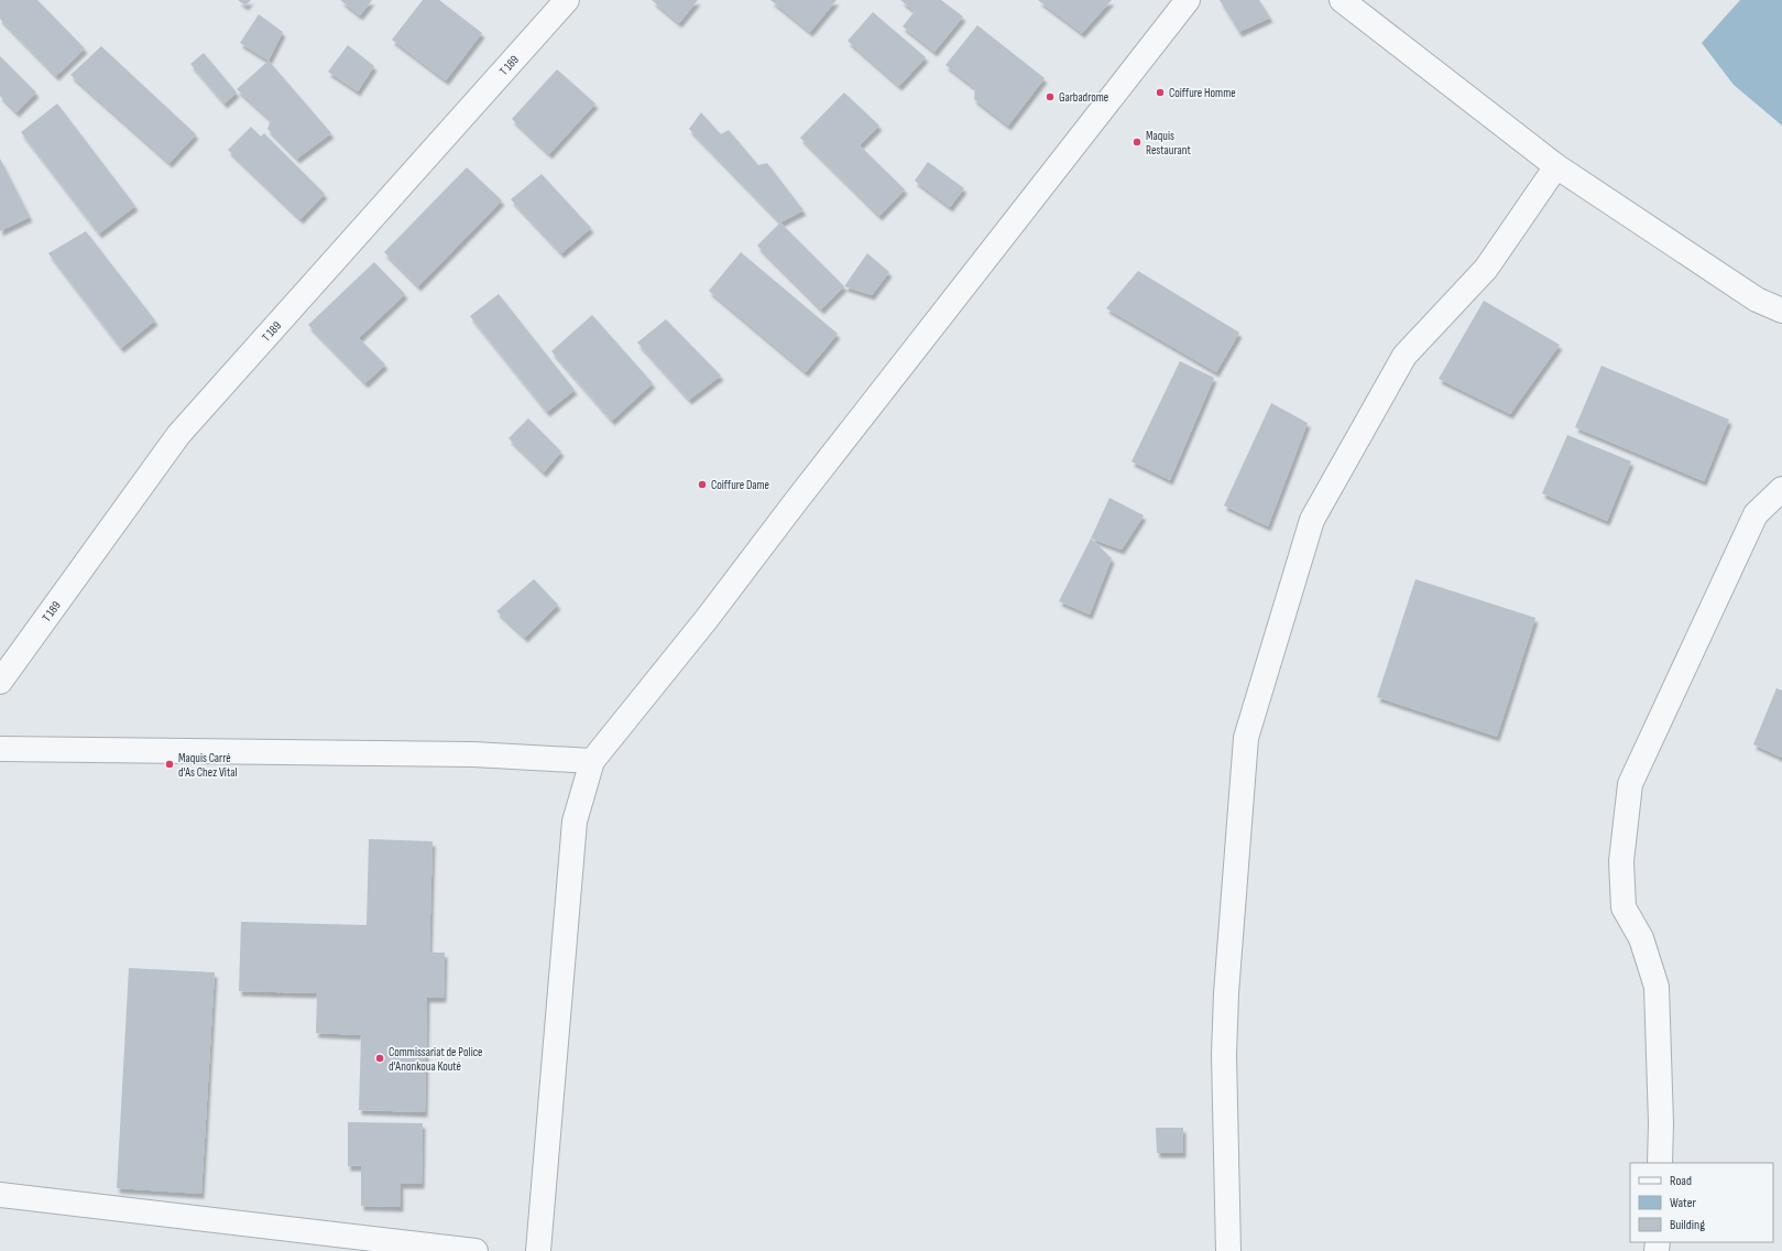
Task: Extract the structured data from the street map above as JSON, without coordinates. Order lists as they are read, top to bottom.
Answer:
{
  "streets": {
    "street": ["T 189"]
  },
  "places": [
    "Coiffure Homme",
    "Garbadrome",
    "Maquis Restaurant",
    "Coiffure Dame",
    "Maquis Carré d'As Chez Vital",
    "Commissariat de Police d'Anonkoua Kouté"
  ],
  "legend": ["Road", "Water", "Building"]
}
